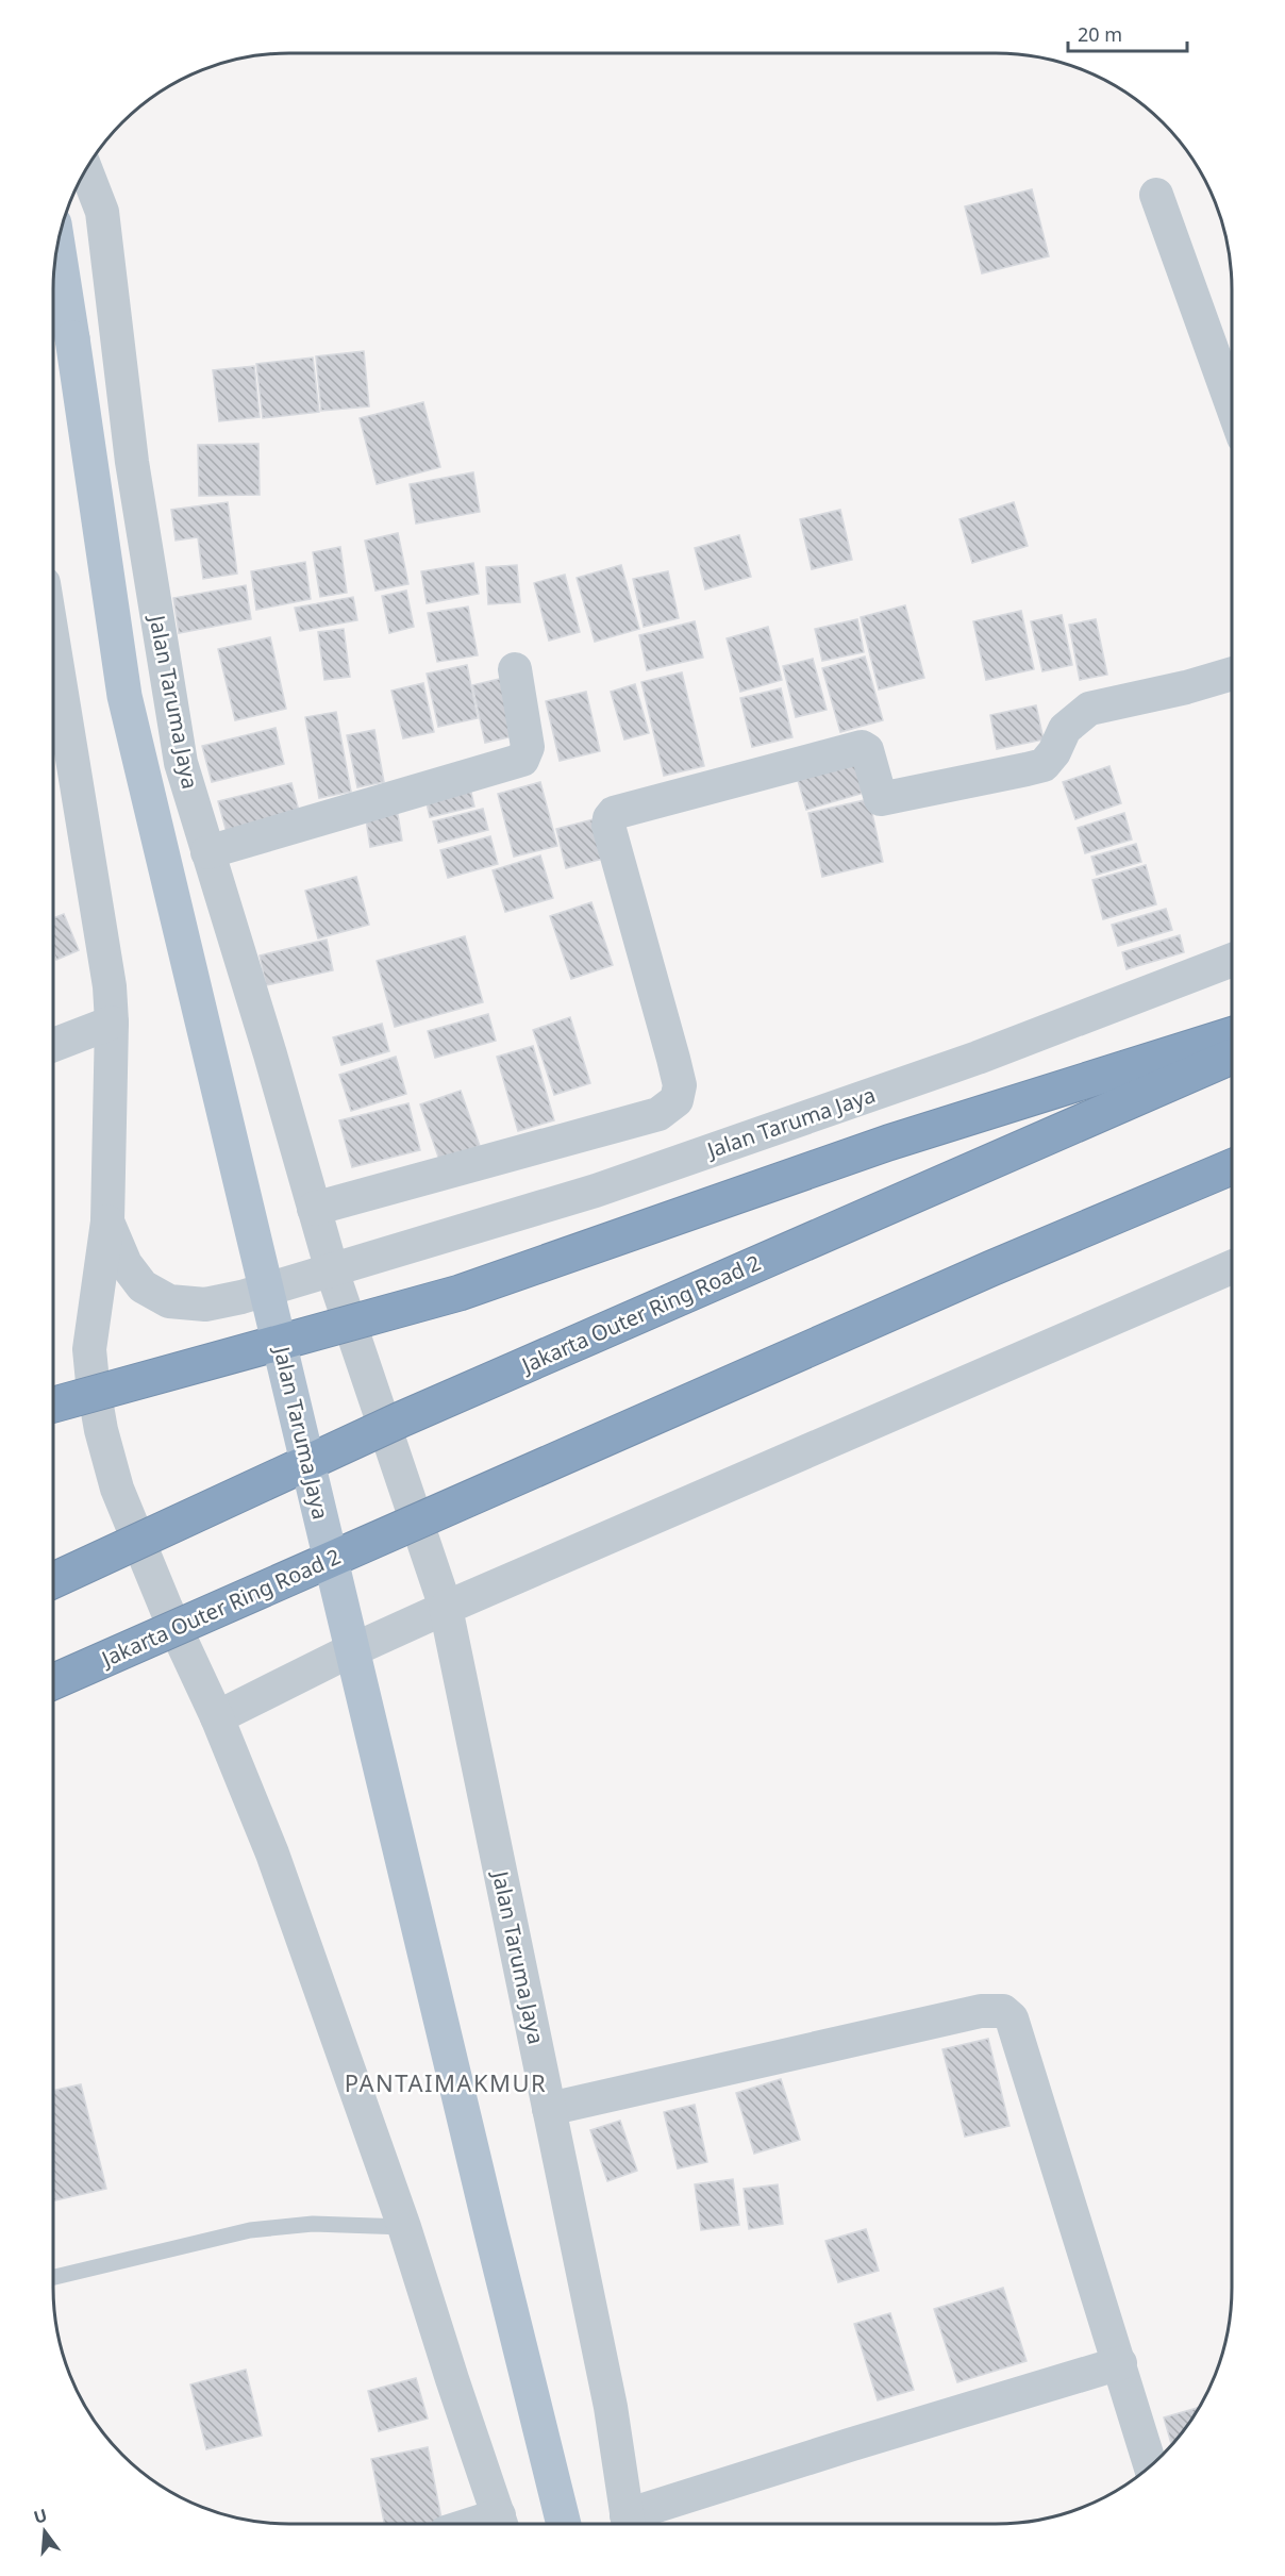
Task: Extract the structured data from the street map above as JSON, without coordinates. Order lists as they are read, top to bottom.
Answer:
{
  "streets": {
    "highway": ["Jakarta Outer Ring Road 2"],
    "main road": ["Jalan Taruma Jaya"]
  },
  "districts": ["PANTAIMAKMUR"],
  "scale_bar": "20 m",
  "north": "top"
}
